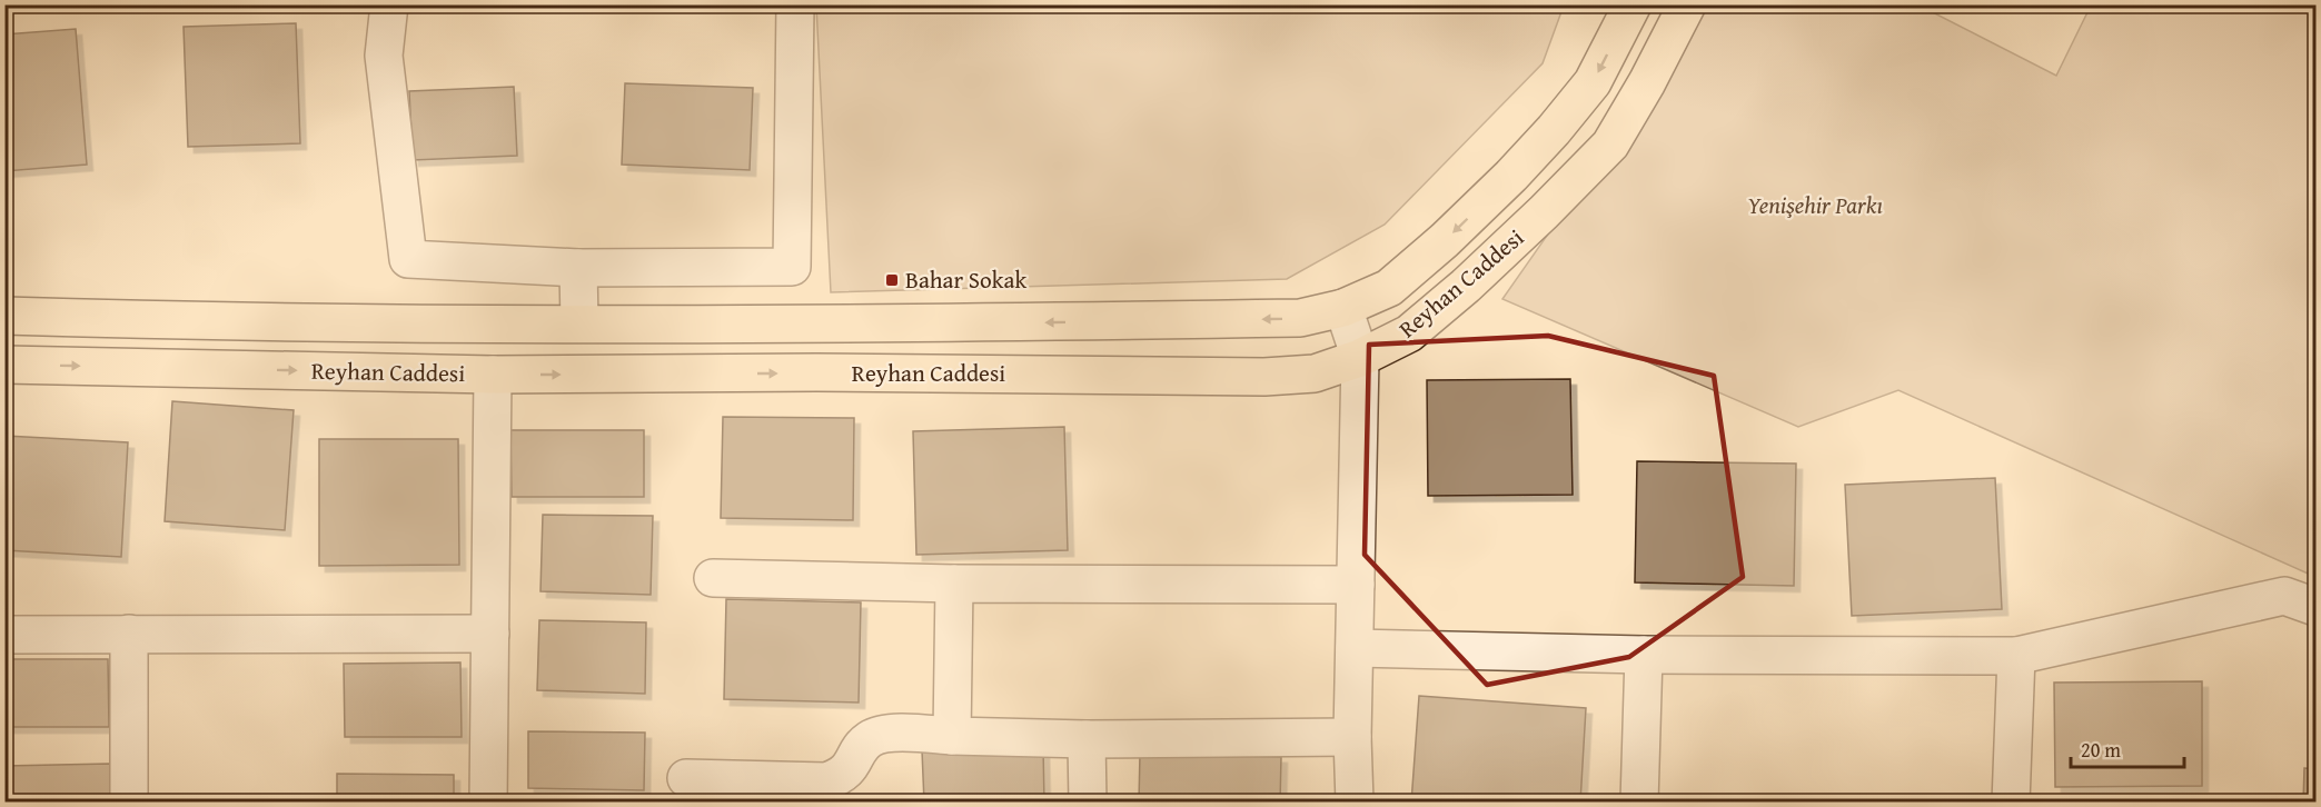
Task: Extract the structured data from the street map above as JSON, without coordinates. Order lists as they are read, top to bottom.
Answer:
{
  "streets": {
    "main road": ["Reyhan Caddesi"]
  },
  "parks": ["Yenişehir Parkı"],
  "places": {
    "transit": ["Bahar Sokak"]
  },
  "scale_bar": "20 m"
}
